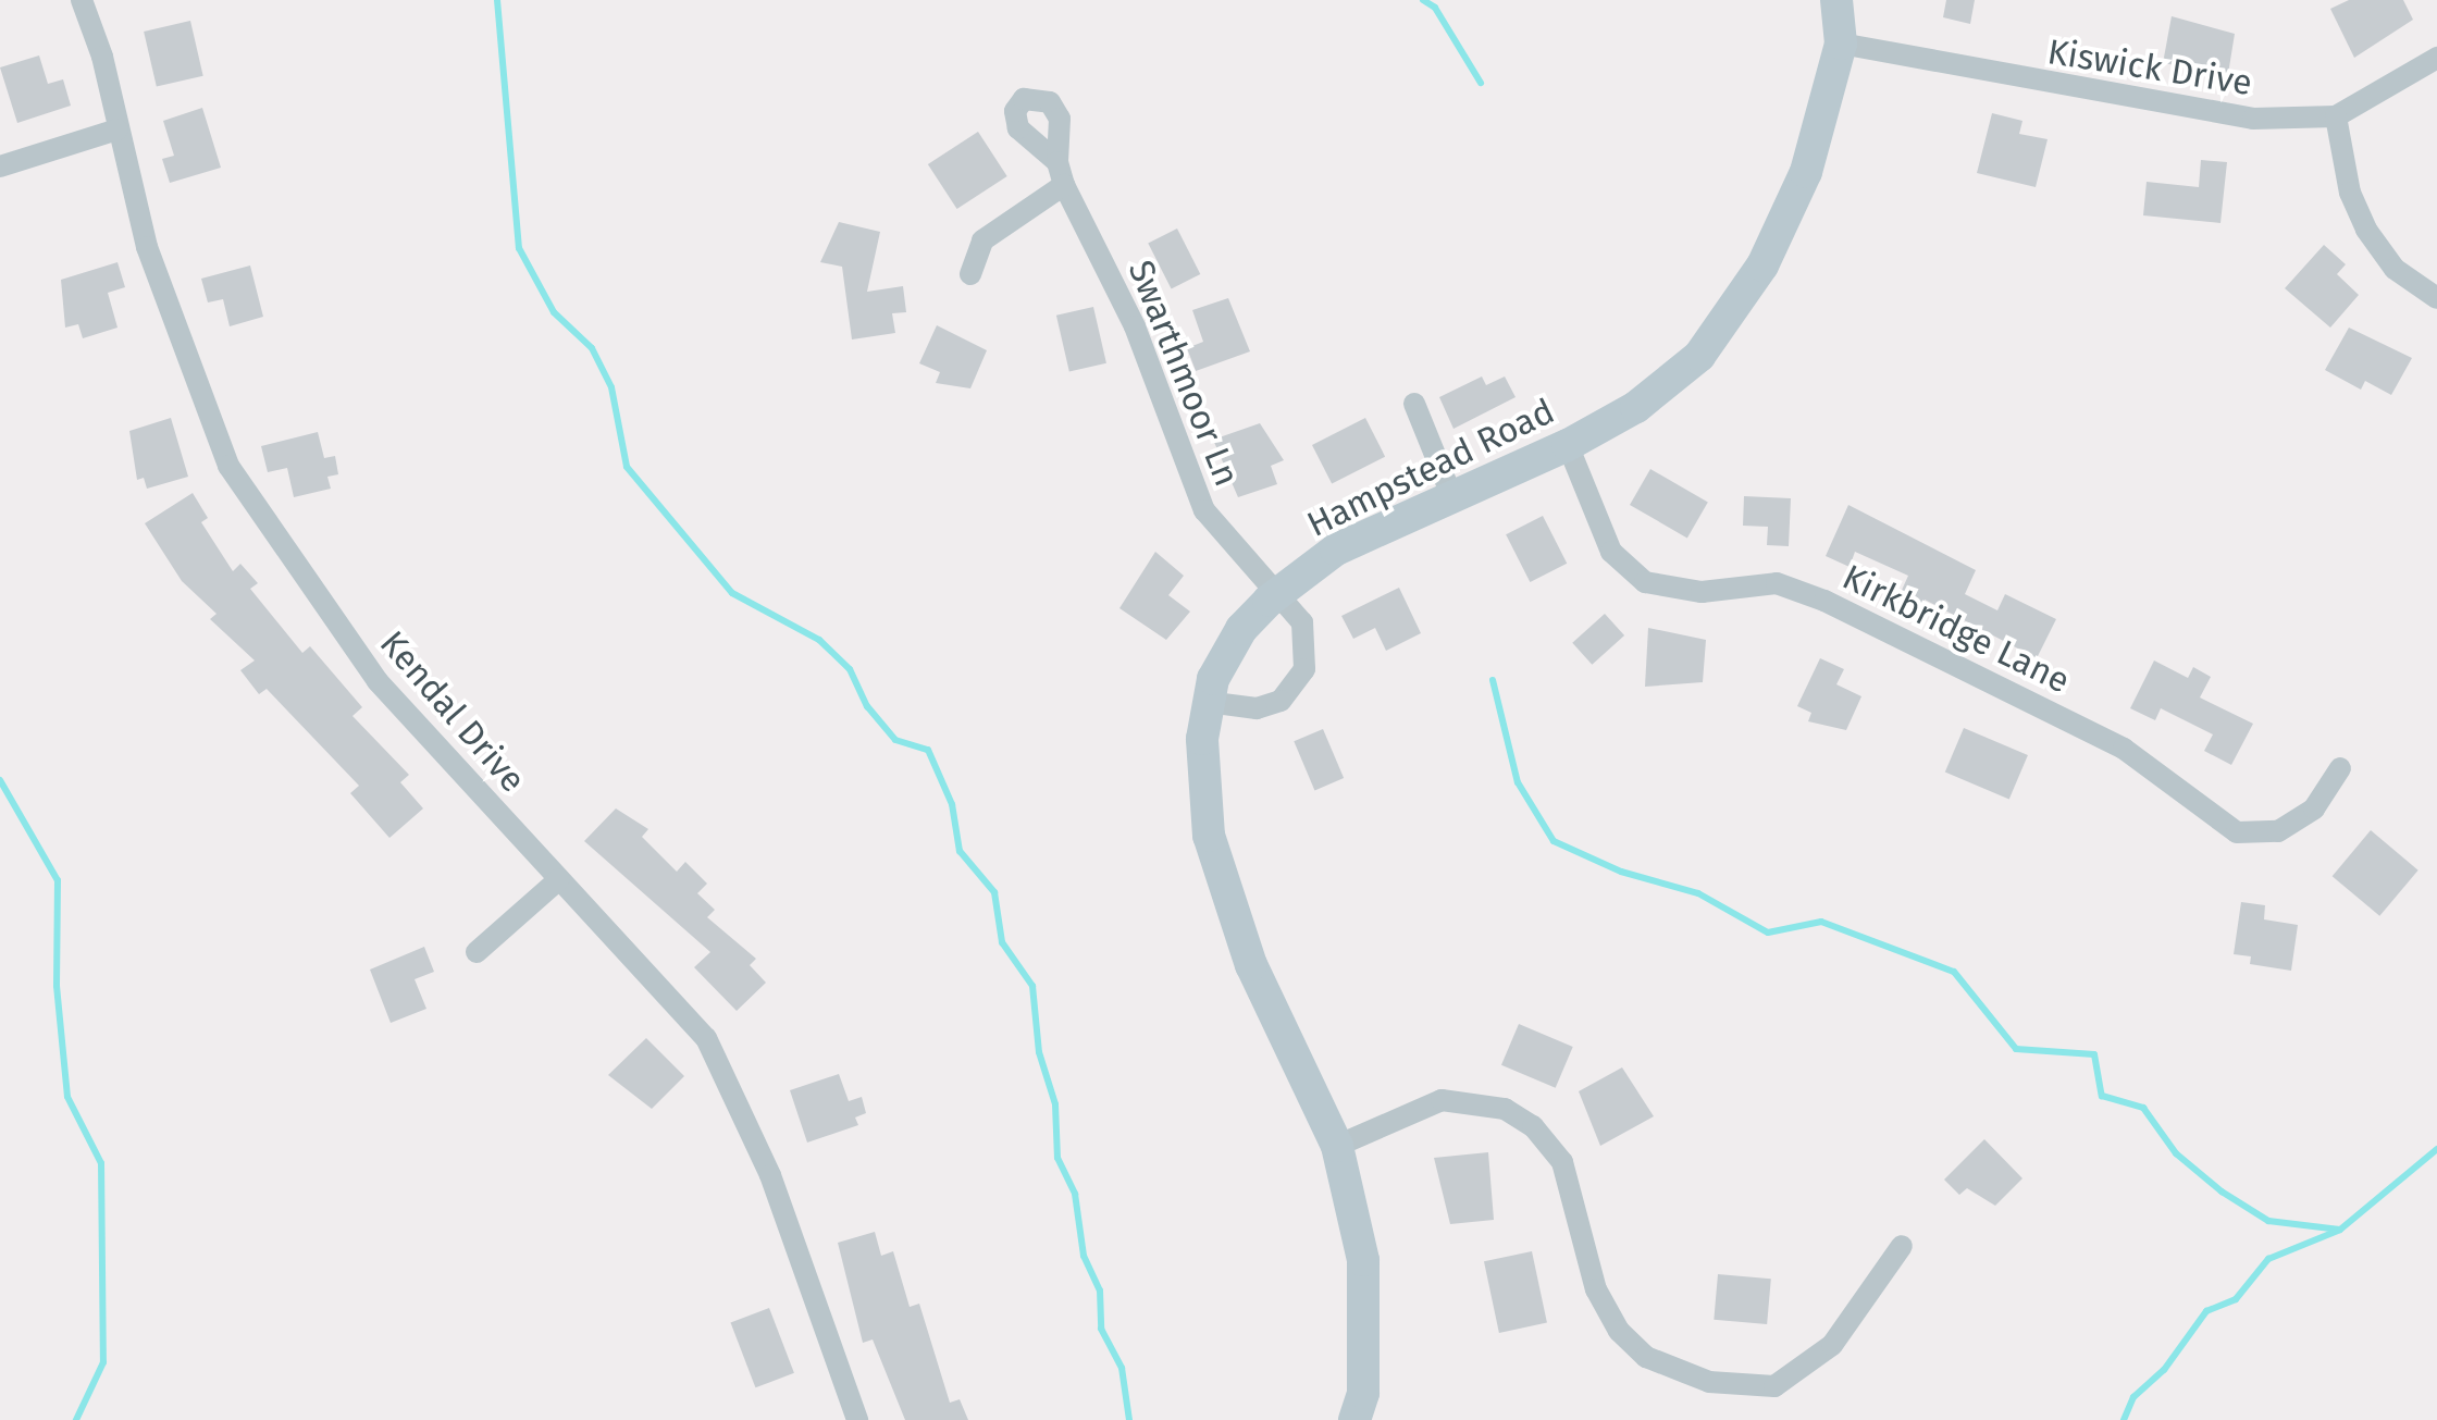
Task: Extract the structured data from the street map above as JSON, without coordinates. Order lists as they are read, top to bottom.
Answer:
{
  "streets": {
    "street": [
      "Kiswick Drive",
      "Swarthmoor Ln",
      "Hampstead Road",
      "Kirkbridge Lane",
      "Kendal Drive"
    ]
  },
  "crossings": [
    ["Kiswick Drive", "Hampstead Road"],
    ["Swarthmoor Ln", "Hampstead Road"],
    ["Hampstead Road", "Kirkbridge Lane"]
  ]
}
